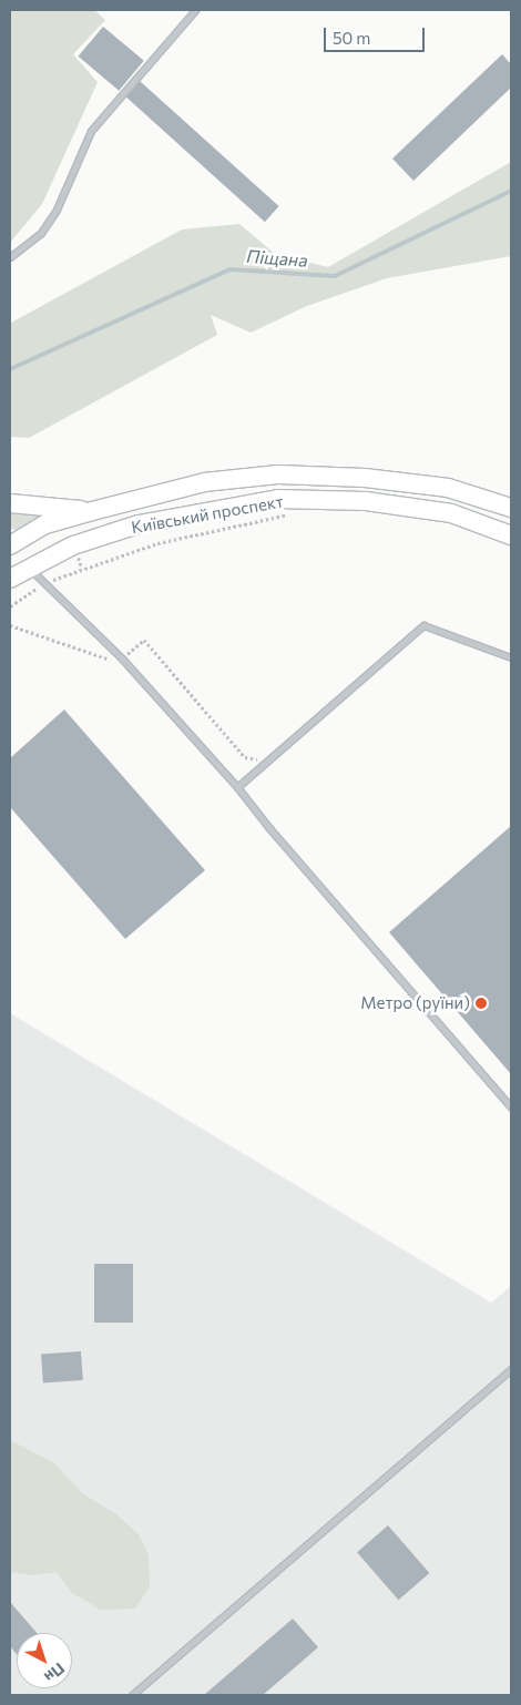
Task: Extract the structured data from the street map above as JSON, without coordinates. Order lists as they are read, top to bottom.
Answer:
{
  "streets": {
    "main road": ["Київський проспект"]
  },
  "water": ["Піщана"],
  "places": ["Метро (руїни)"],
  "scale_bar": "50 m",
  "north": "bottom right"
}
